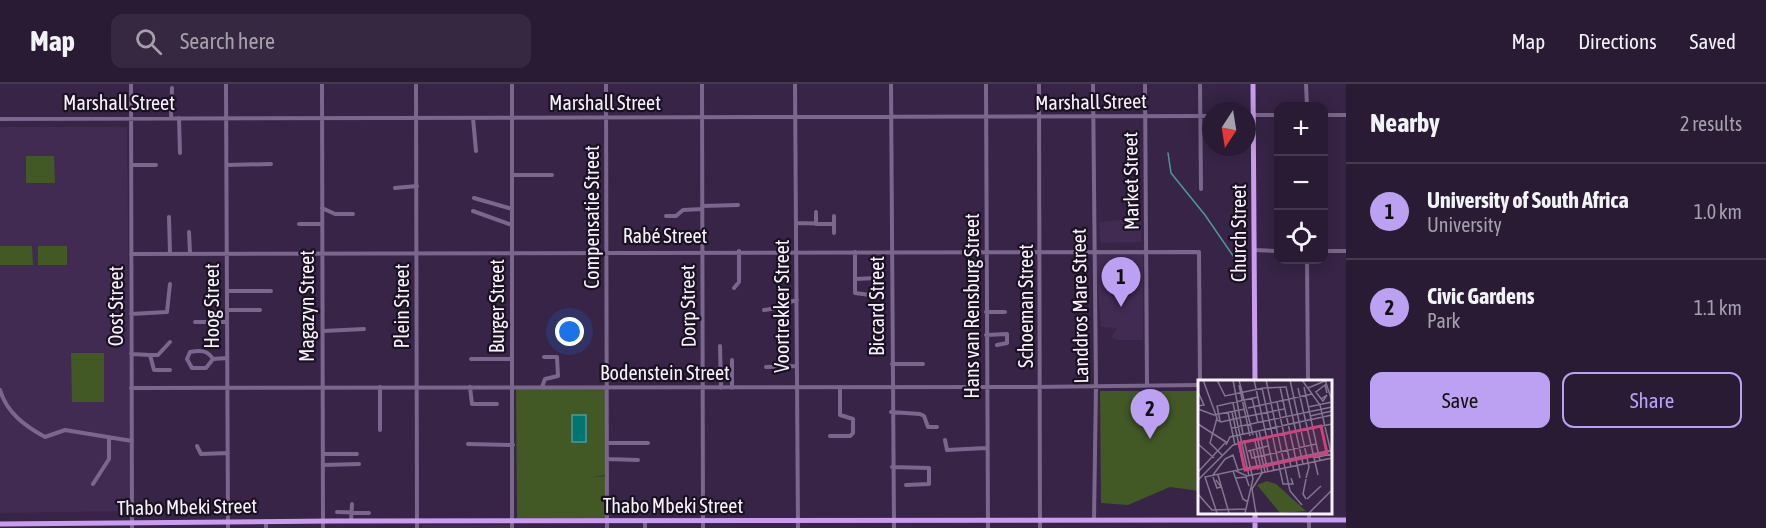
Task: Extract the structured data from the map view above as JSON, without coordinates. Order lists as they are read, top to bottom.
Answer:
{
  "streets": {
    "main road": ["Church Street", "Landdros Mare Street", "Thabo Mbeki Street"],
    "street": [
      "Marshall Street",
      "Market Street",
      "Compensatie Street",
      "Rabé Street",
      "Oost Street",
      "Hoog Street",
      "Magazyn Street",
      "Plein Street",
      "Burger Street",
      "Dorp Street",
      "Voortrekker Street",
      "Biccard Street",
      "Hans van Rensburg Street",
      "Schoeman Street",
      "Bodenstein Street"
    ]
  },
  "crossings": [
    ["Marshall Street", "Market Street"],
    ["Marshall Street", "Compensatie Street"],
    ["Marshall Street", "Oost Street"],
    ["Marshall Street", "Hoog Street"],
    ["Marshall Street", "Magazyn Street"],
    ["Marshall Street", "Plein Street"],
    ["Marshall Street", "Burger Street"],
    ["Marshall Street", "Dorp Street"],
    ["Marshall Street", "Voortrekker Street"],
    ["Marshall Street", "Biccard Street"],
    ["Marshall Street", "Hans van Rensburg Street"],
    ["Marshall Street", "Schoeman Street"],
    ["Marshall Street", "Landdros Mare Street"],
    ["Market Street", "Rabé Street"],
    ["Market Street", "Bodenstein Street"],
    ["Compensatie Street", "Rabé Street"],
    ["Compensatie Street", "Bodenstein Street"],
    ["Compensatie Street", "Thabo Mbeki Street"],
    ["Rabé Street", "Oost Street"],
    ["Rabé Street", "Hoog Street"],
    ["Rabé Street", "Magazyn Street"],
    ["Rabé Street", "Plein Street"],
    ["Rabé Street", "Burger Street"],
    ["Rabé Street", "Dorp Street"],
    ["Rabé Street", "Voortrekker Street"],
    ["Rabé Street", "Biccard Street"],
    ["Rabé Street", "Hans van Rensburg Street"],
    ["Rabé Street", "Schoeman Street"],
    ["Rabé Street", "Landdros Mare Street"],
    ["Oost Street", "Bodenstein Street"],
    ["Oost Street", "Thabo Mbeki Street"],
    ["Hoog Street", "Bodenstein Street"],
    ["Hoog Street", "Thabo Mbeki Street"],
    ["Magazyn Street", "Bodenstein Street"],
    ["Magazyn Street", "Thabo Mbeki Street"],
    ["Plein Street", "Bodenstein Street"],
    ["Plein Street", "Thabo Mbeki Street"],
    ["Burger Street", "Bodenstein Street"],
    ["Burger Street", "Thabo Mbeki Street"],
    ["Dorp Street", "Bodenstein Street"],
    ["Dorp Street", "Thabo Mbeki Street"],
    ["Voortrekker Street", "Bodenstein Street"],
    ["Voortrekker Street", "Thabo Mbeki Street"],
    ["Biccard Street", "Bodenstein Street"],
    ["Biccard Street", "Thabo Mbeki Street"],
    ["Hans van Rensburg Street", "Bodenstein Street"],
    ["Hans van Rensburg Street", "Thabo Mbeki Street"],
    ["Schoeman Street", "Bodenstein Street"],
    ["Schoeman Street", "Thabo Mbeki Street"],
    ["Landdros Mare Street", "Bodenstein Street"],
    ["Landdros Mare Street", "Thabo Mbeki Street"]
  ],
  "north": "bottom",
  "page": {
    "header": "Map",
    "search": "Search here",
    "nav": ["Map", "Directions", "Saved"],
    "heading": ["Nearby", "2 results"],
    "map_buttons": ["+", "−"],
    "list": [
      {
        "mark": "1",
        "name": "University of South Africa",
        "note": "University",
        "value": "1.0 km"
      },
      {
        "mark": "2",
        "name": "Civic Gardens",
        "note": "Park",
        "value": "1.1 km"
      }
    ],
    "pins": ["1", "2"],
    "buttons": ["Save", "Share"]
  }
}
